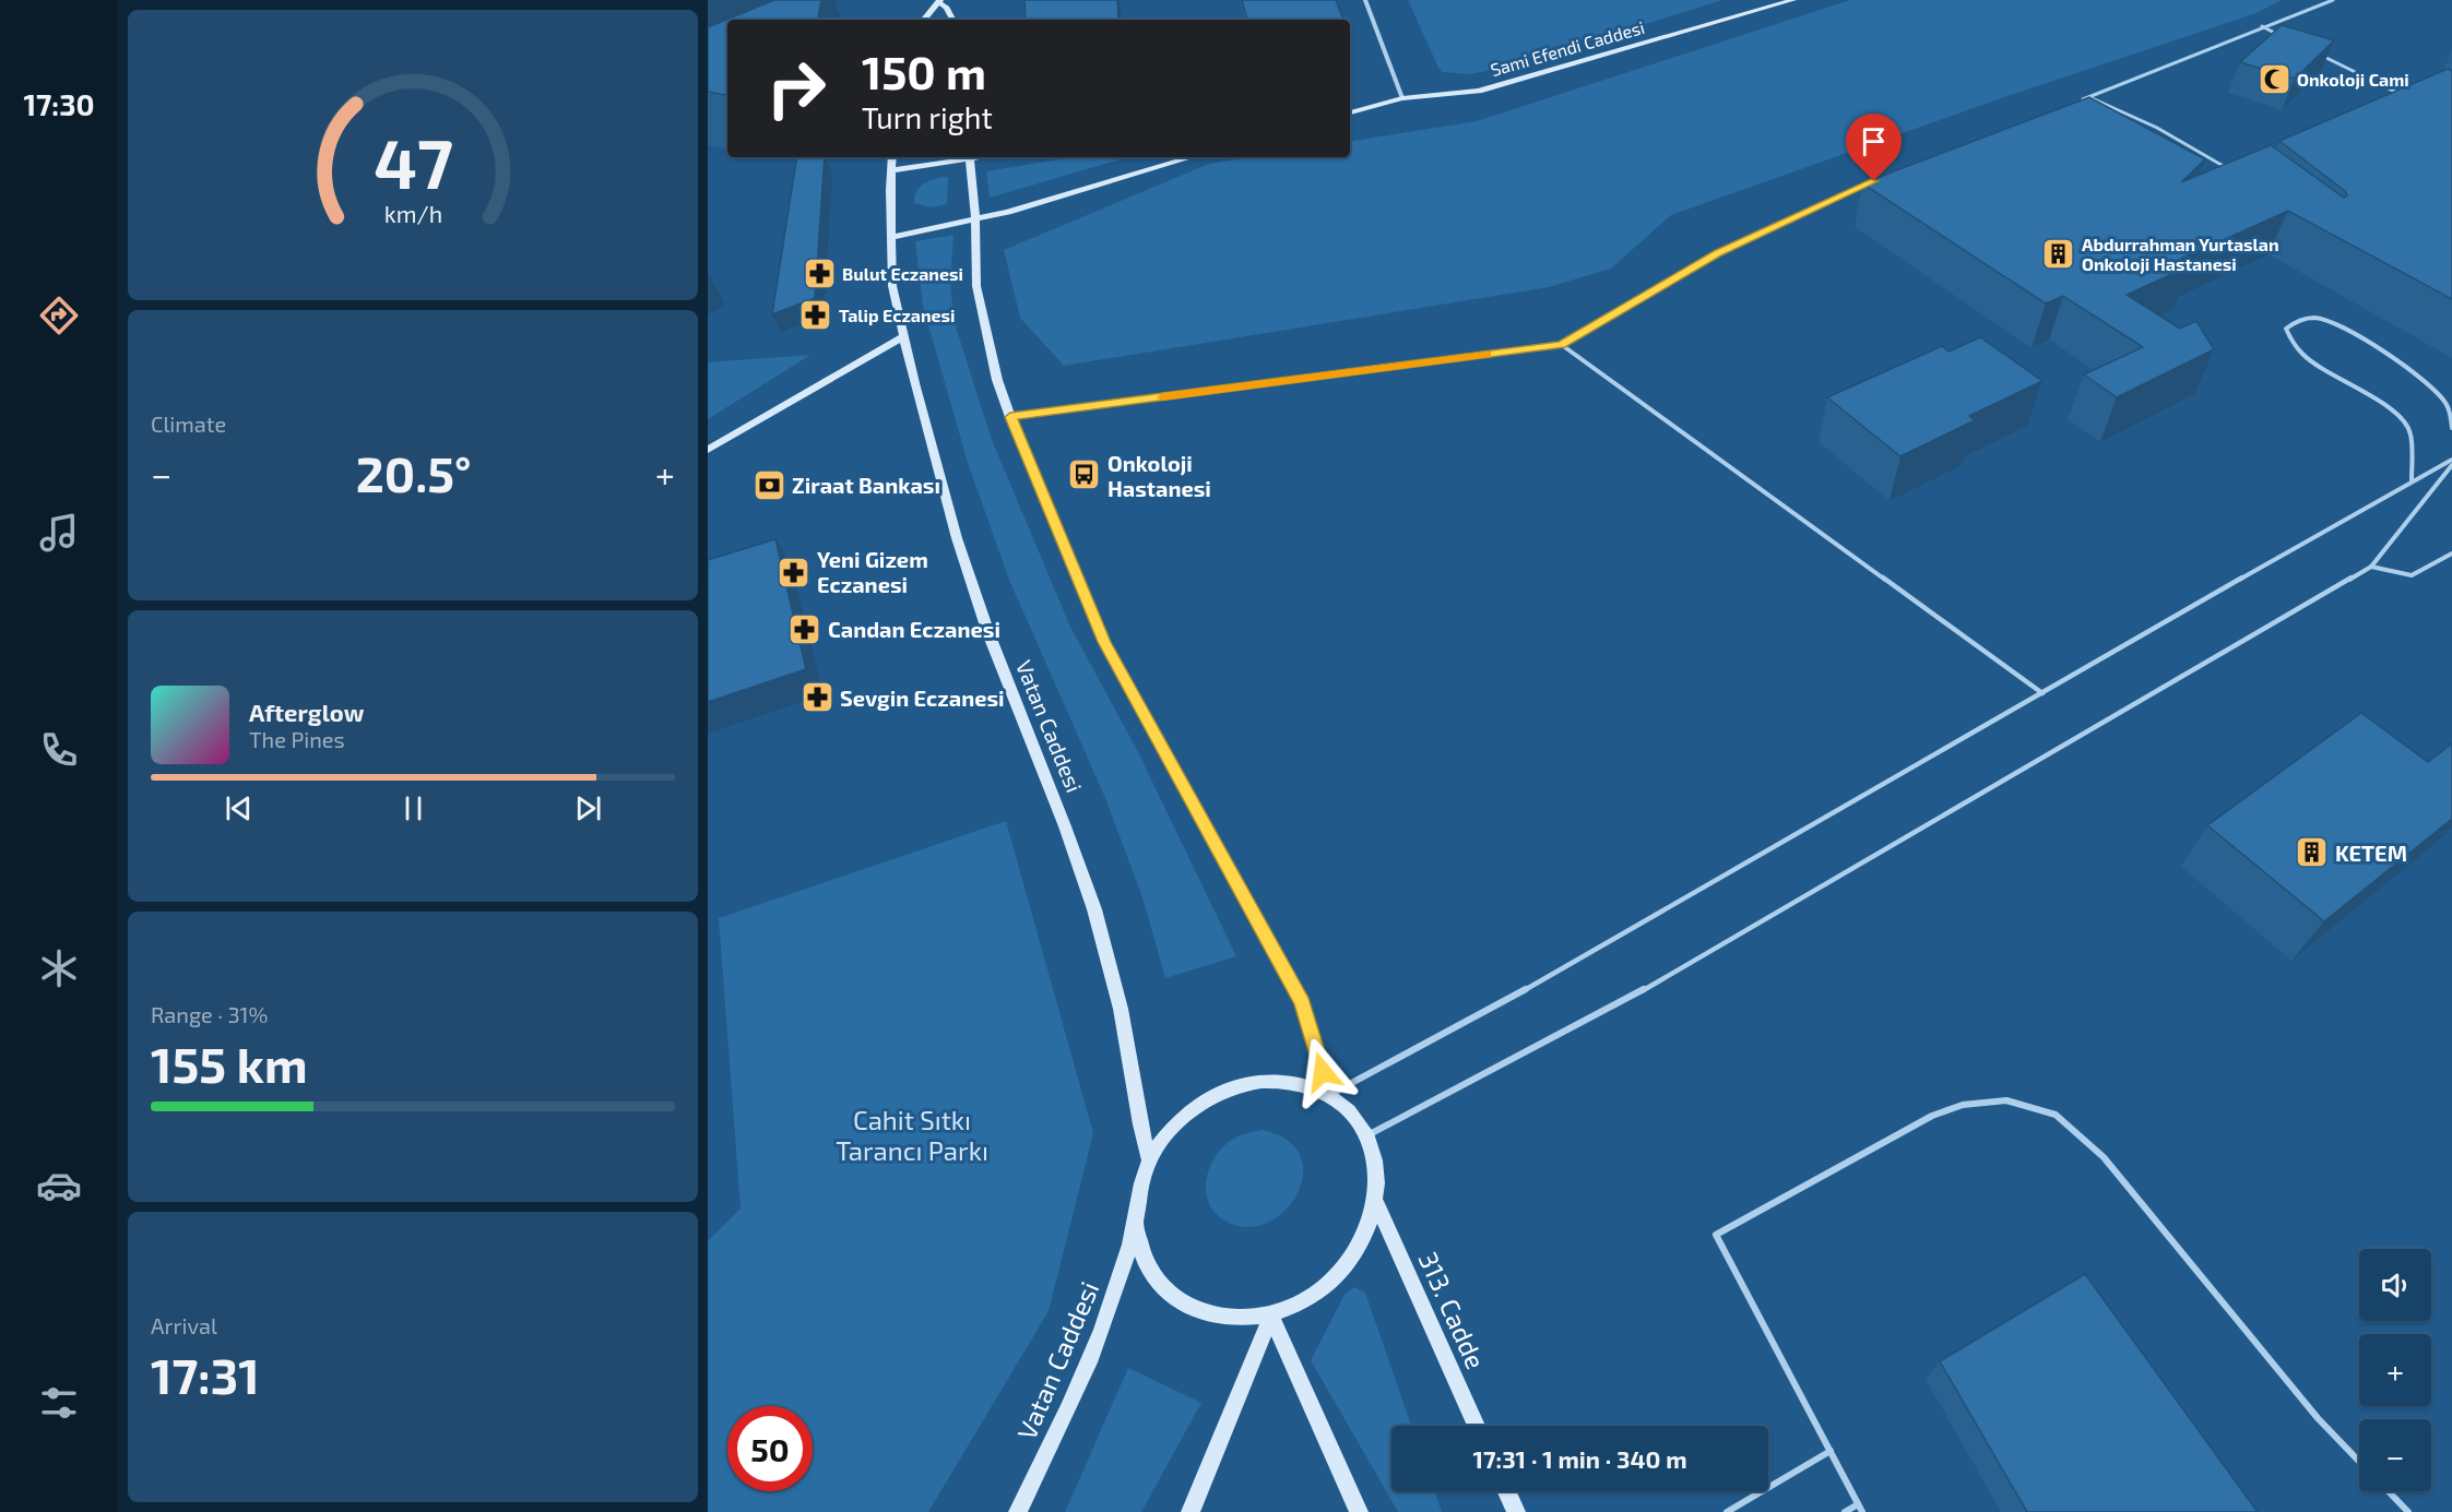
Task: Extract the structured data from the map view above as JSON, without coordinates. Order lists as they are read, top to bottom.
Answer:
{
  "streets": {
    "main road": ["Sami Efendi Caddesi", "Vatan Caddesi", "313. Cadde"]
  },
  "crossings": [
    ["Vatan Caddesi", "313. Cadde"]
  ],
  "parks": ["Cahit Sıtkı Tarancı Parkı"],
  "places": {
    "mosque": ["Onkoloji Cami"],
    "building": ["Abdurrahman Yurtaslan Onkoloji Hastanesi", "KETEM"],
    "pharmacy": [
      "Bulut Eczanesi",
      "Talip Eczanesi",
      "Yeni Gizem Eczanesi",
      "Candan Eczanesi",
      "Sevgin Eczanesi"
    ],
    "bus stop": ["Onkoloji Hastanesi"],
    "bank": ["Ziraat Bankası"]
  },
  "page": {
    "tabs": "17:30",
    "turn": ["150 m", "Turn right"],
    "tile": [
      "Climate",
      ["Range · 31%", "155 km"],
      ["Arrival", "17:31"]
    ],
    "heat": ["−", "20.5°", "+"],
    "song": ["Afterglow", "The Pines"],
    "map_buttons": ["+", "−"],
    "limit": "50",
    "trip": "17:31 · 1 min · 340 m",
    "gauge": ["47", "km/h"]
  }
}
